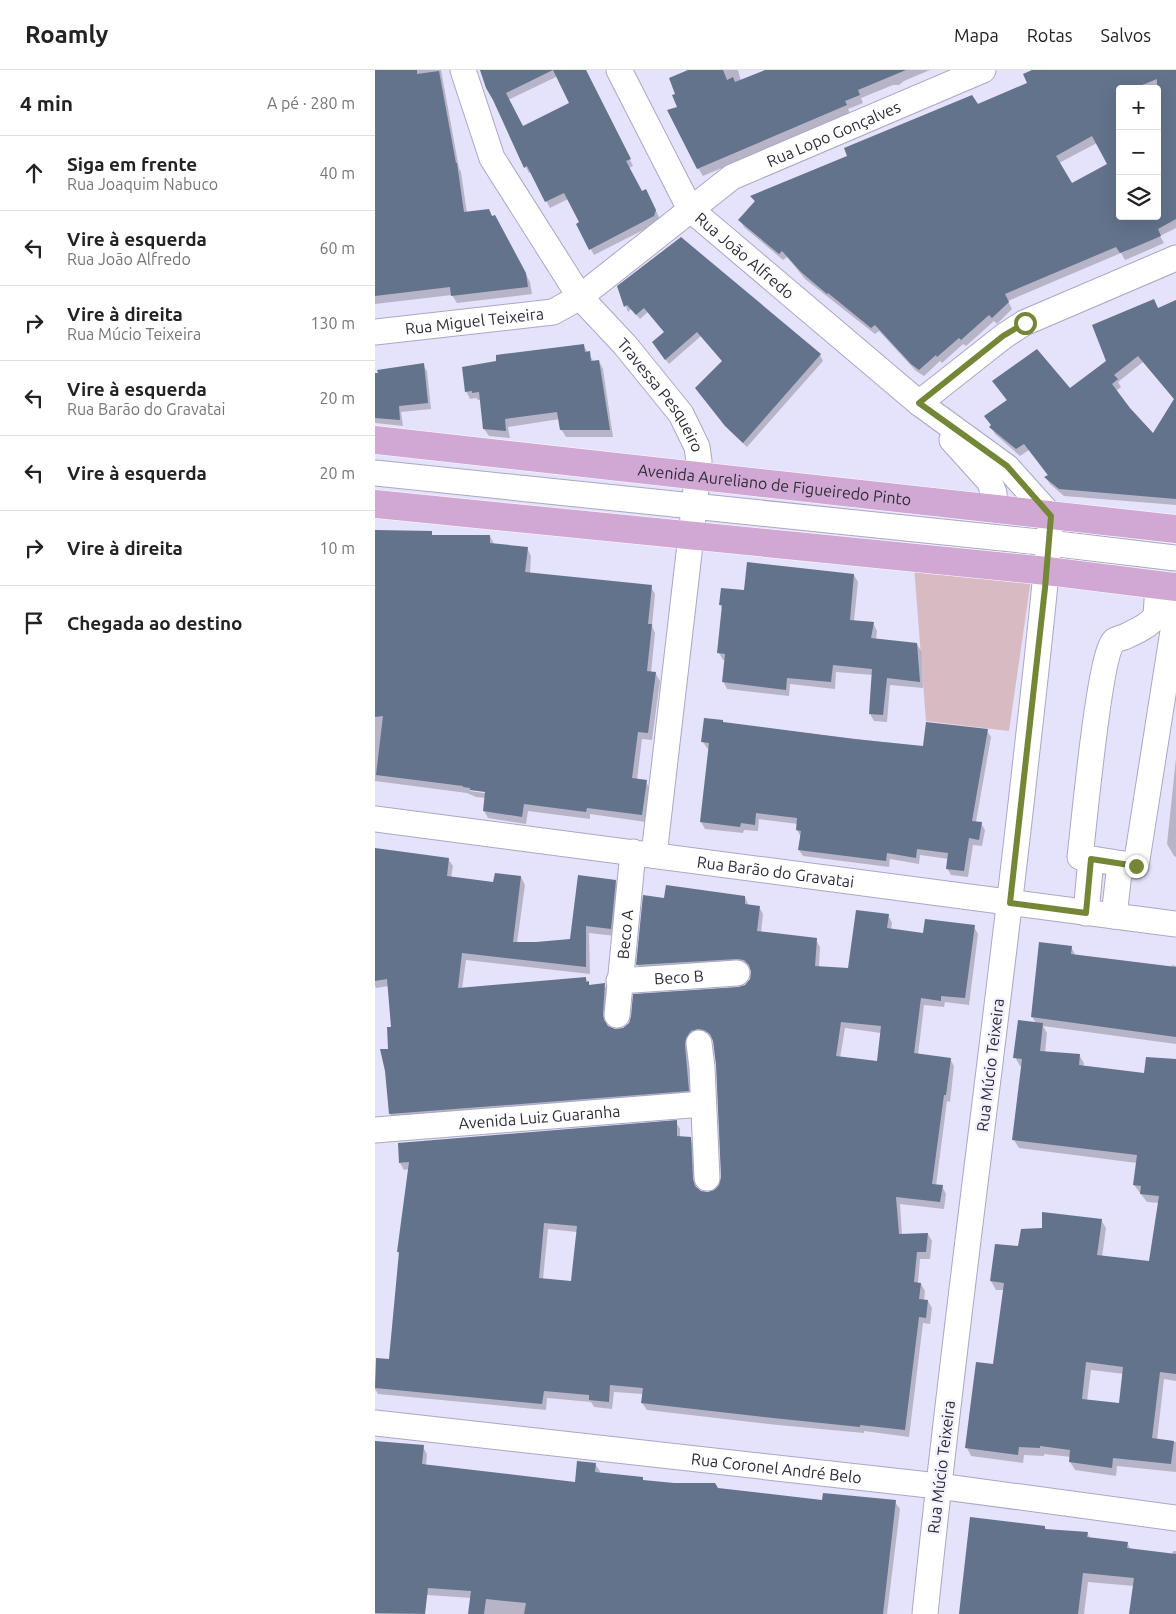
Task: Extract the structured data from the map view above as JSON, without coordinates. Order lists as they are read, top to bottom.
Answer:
{
  "streets": {
    "main road": ["Avenida Aureliano de Figueiredo Pinto"],
    "street": [
      "Rua Lopo Gonçalves",
      "Rua João Alfredo",
      "Rua Miguel Teixeira",
      "Travessa Pesqueiro",
      "Rua Barão do Gravatai",
      "Beco A",
      "Beco B",
      "Rua Múcio Teixeira",
      "Avenida Luiz Guaranha",
      "Rua Coronel André Belo"
    ]
  },
  "crossings": [
    ["Rua Lopo Gonçalves", "Rua João Alfredo"],
    ["Rua Lopo Gonçalves", "Rua Miguel Teixeira"],
    ["Rua João Alfredo", "Rua Miguel Teixeira"],
    ["Rua João Alfredo", "Avenida Aureliano de Figueiredo Pinto"],
    ["Rua João Alfredo", "Rua Múcio Teixeira"],
    ["Rua Miguel Teixeira", "Travessa Pesqueiro"],
    ["Travessa Pesqueiro", "Avenida Aureliano de Figueiredo Pinto"],
    ["Travessa Pesqueiro", "Rua Barão do Gravatai"],
    ["Travessa Pesqueiro", "Beco A"],
    ["Avenida Aureliano de Figueiredo Pinto", "Rua Múcio Teixeira"],
    ["Rua Barão do Gravatai", "Beco A"],
    ["Rua Barão do Gravatai", "Rua Múcio Teixeira"],
    ["Beco A", "Beco B"],
    ["Rua Múcio Teixeira", "Rua Coronel André Belo"]
  ],
  "page": {
    "header": "Roamly",
    "nav": ["Mapa", "Rotas", "Salvos"],
    "heading": ["4 min", "A pé · 280 m"],
    "map_buttons": ["+", "−"],
    "list": [
      ["Siga em frente", "Rua Joaquim Nabuco", "40 m"],
      ["Vire à esquerda", "Rua João Alfredo", "60 m"],
      ["Vire à direita", "Rua Múcio Teixeira", "130 m"],
      ["Vire à esquerda", "Rua Barão do Gravatai", "20 m"],
      ["Vire à esquerda", "20 m"],
      ["Vire à direita", "10 m"],
      "Chegada ao destino"
    ]
  }
}
